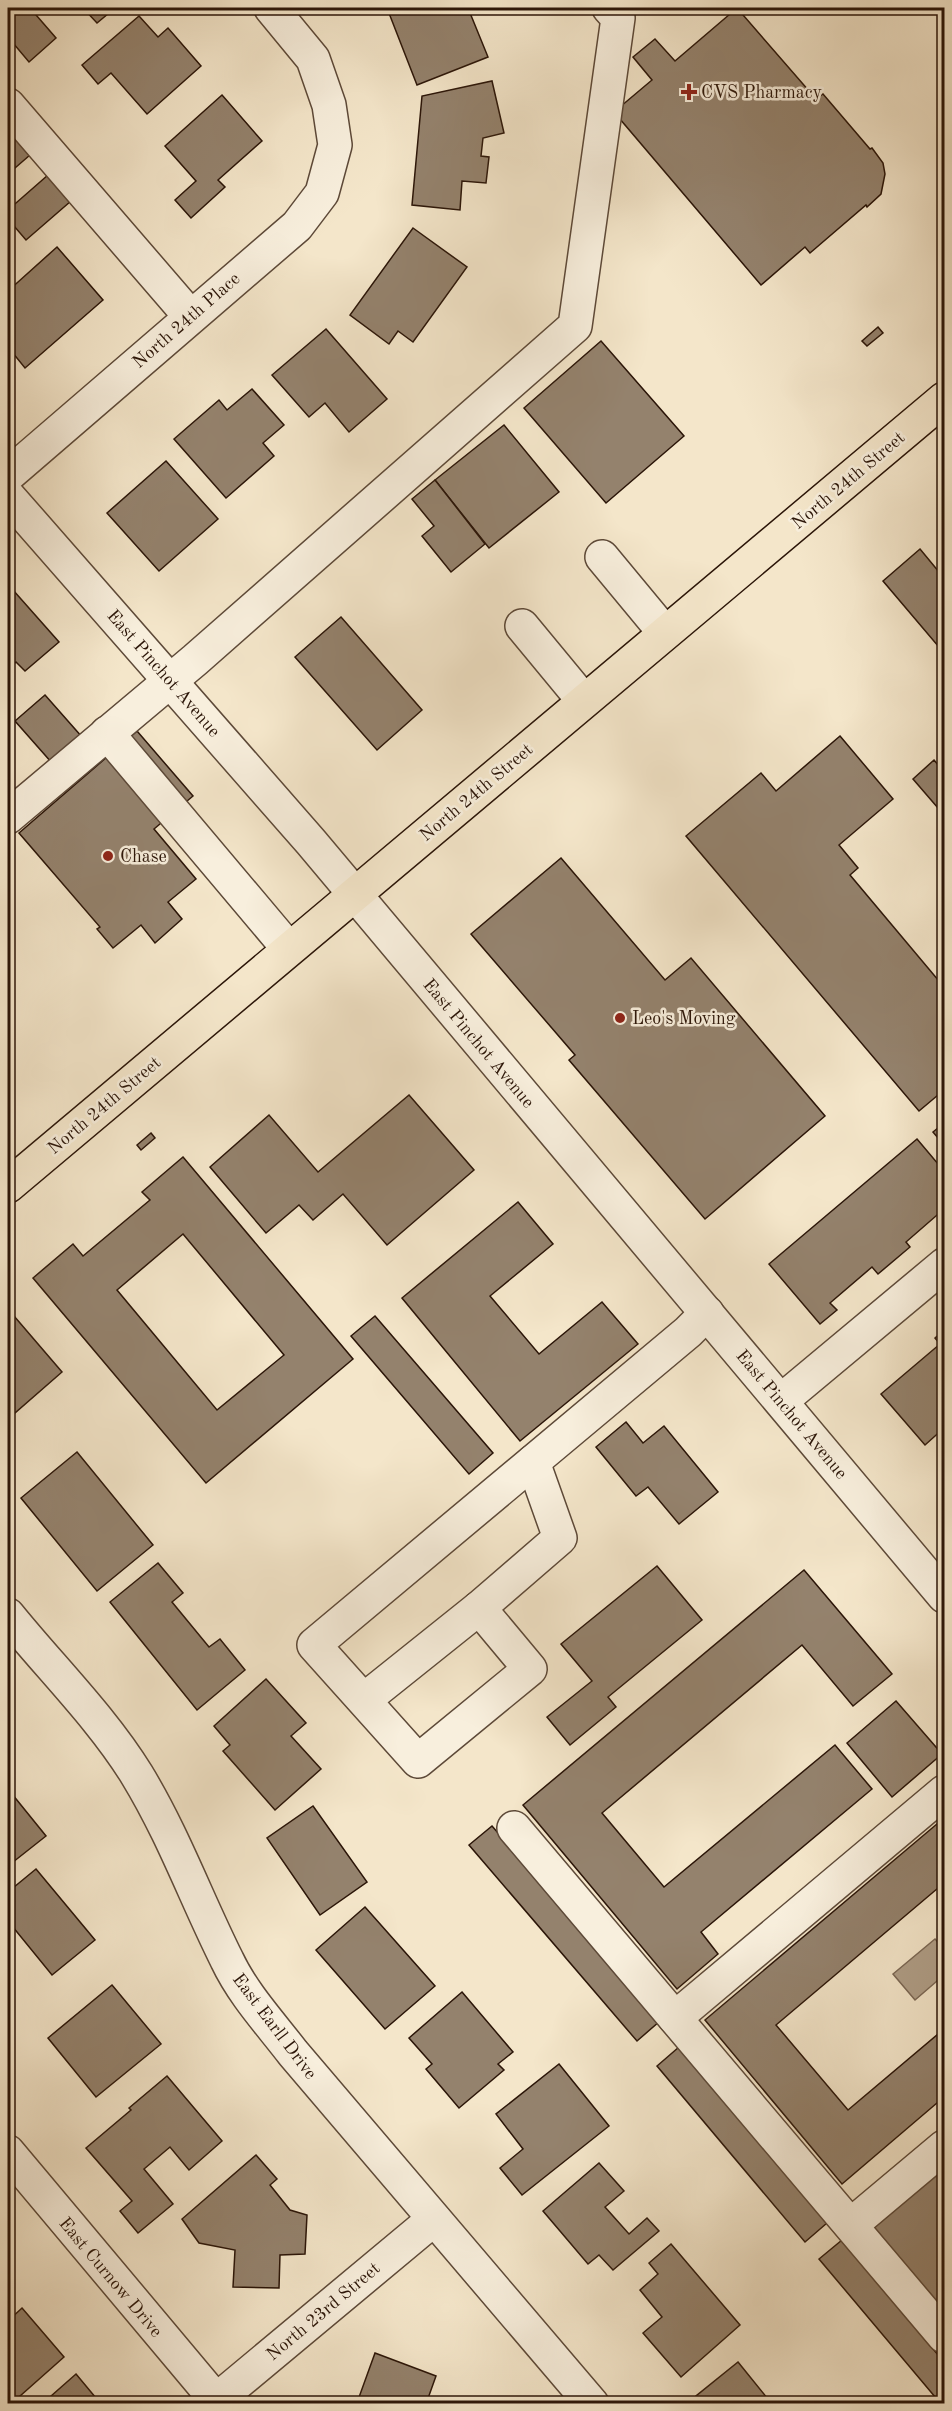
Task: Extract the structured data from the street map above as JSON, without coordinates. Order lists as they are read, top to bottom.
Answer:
{
  "streets": {
    "main road": ["North 24th Street"],
    "street": [
      "North 24th Place",
      "East Pinchot Avenue",
      "East Earll Drive",
      "East Curnow Drive",
      "North 23rd Street"
    ]
  },
  "crossings": [
    ["North 24th Street", "East Pinchot Avenue"],
    ["East Earll Drive", "North 23rd Street"],
    ["East Curnow Drive", "North 23rd Street"]
  ],
  "places": {
    "health": ["CVS Pharmacy"],
    "other": ["Chase", "Leo's Moving"]
  }
}
